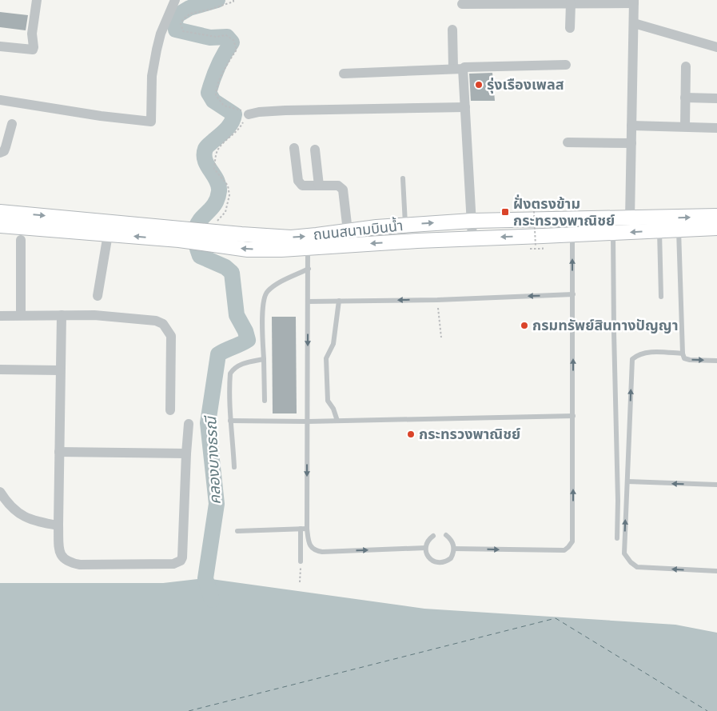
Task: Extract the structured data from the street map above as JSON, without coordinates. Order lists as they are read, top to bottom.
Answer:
{
  "streets": {
    "main road": ["ถนนสนามบินน้ำ"]
  },
  "water": ["คลองบางธรณี"],
  "places": {
    "other": ["รุ่งเรืองเพลส", "กรมทรัพย์สินทางปัญญา", "กระทรวงพาณิชย์"],
    "transit": ["ฝั่งตรงข้าม กระทรวงพาณิชย์"]
  }
}
